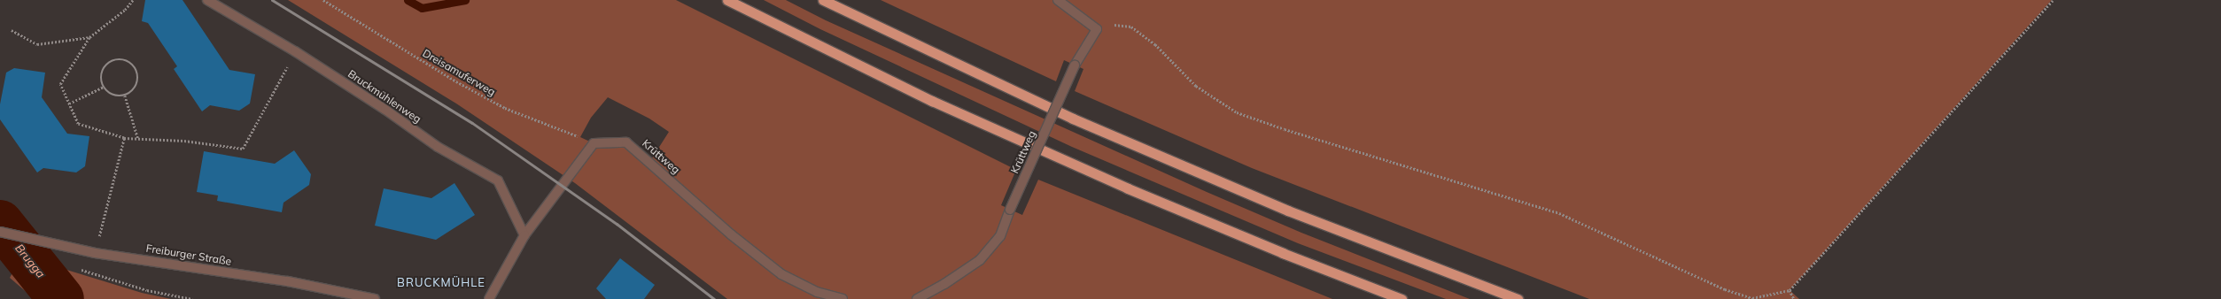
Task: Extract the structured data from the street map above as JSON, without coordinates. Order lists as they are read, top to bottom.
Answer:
{
  "streets": {
    "street": ["Bruckmühlenweg", "Krüttweg", "Freiburger Straße"],
    "path": ["Dreisamuferweg"]
  },
  "crossings": [
    ["Dreisamuferweg", "Krüttweg"]
  ],
  "districts": ["BRUCKMÜHLE"],
  "water": ["Brugga"]
}
